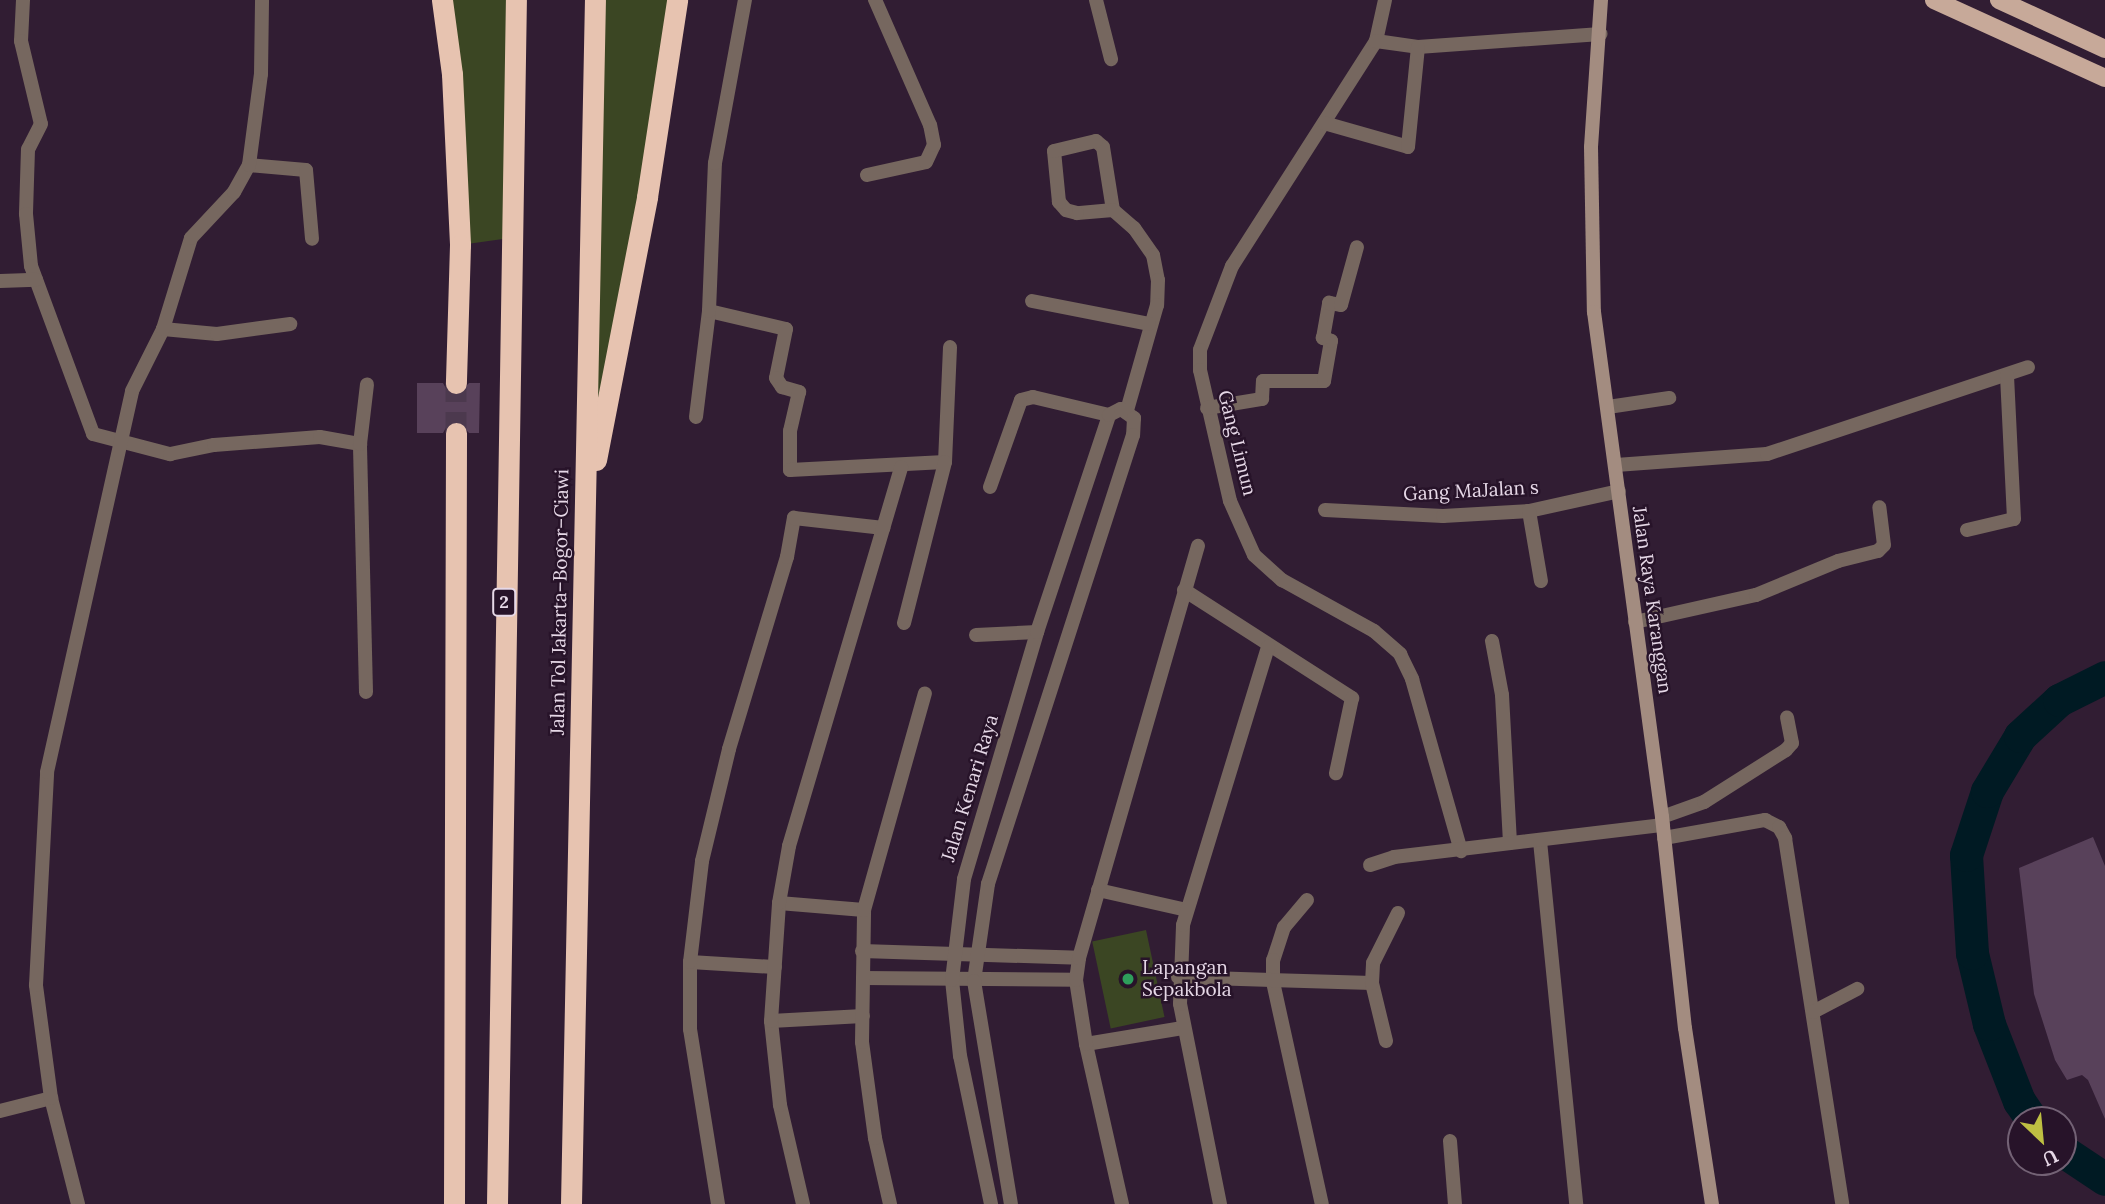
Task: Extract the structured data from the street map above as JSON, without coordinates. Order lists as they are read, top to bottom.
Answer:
{
  "streets": {
    "highway": ["2", "Jalan Tol Jakarta–Bogor–Ciawi"],
    "street": [
      "Gang Limun",
      "Gang MaJalan s",
      "Jalan Raya Karanggan",
      "Jalan Kenari Raya"
    ]
  },
  "crossings": [
    ["Gang MaJalan s", "Jalan Raya Karanggan"]
  ],
  "places": ["Lapangan Sepakbola"],
  "north": "bottom right"
}
